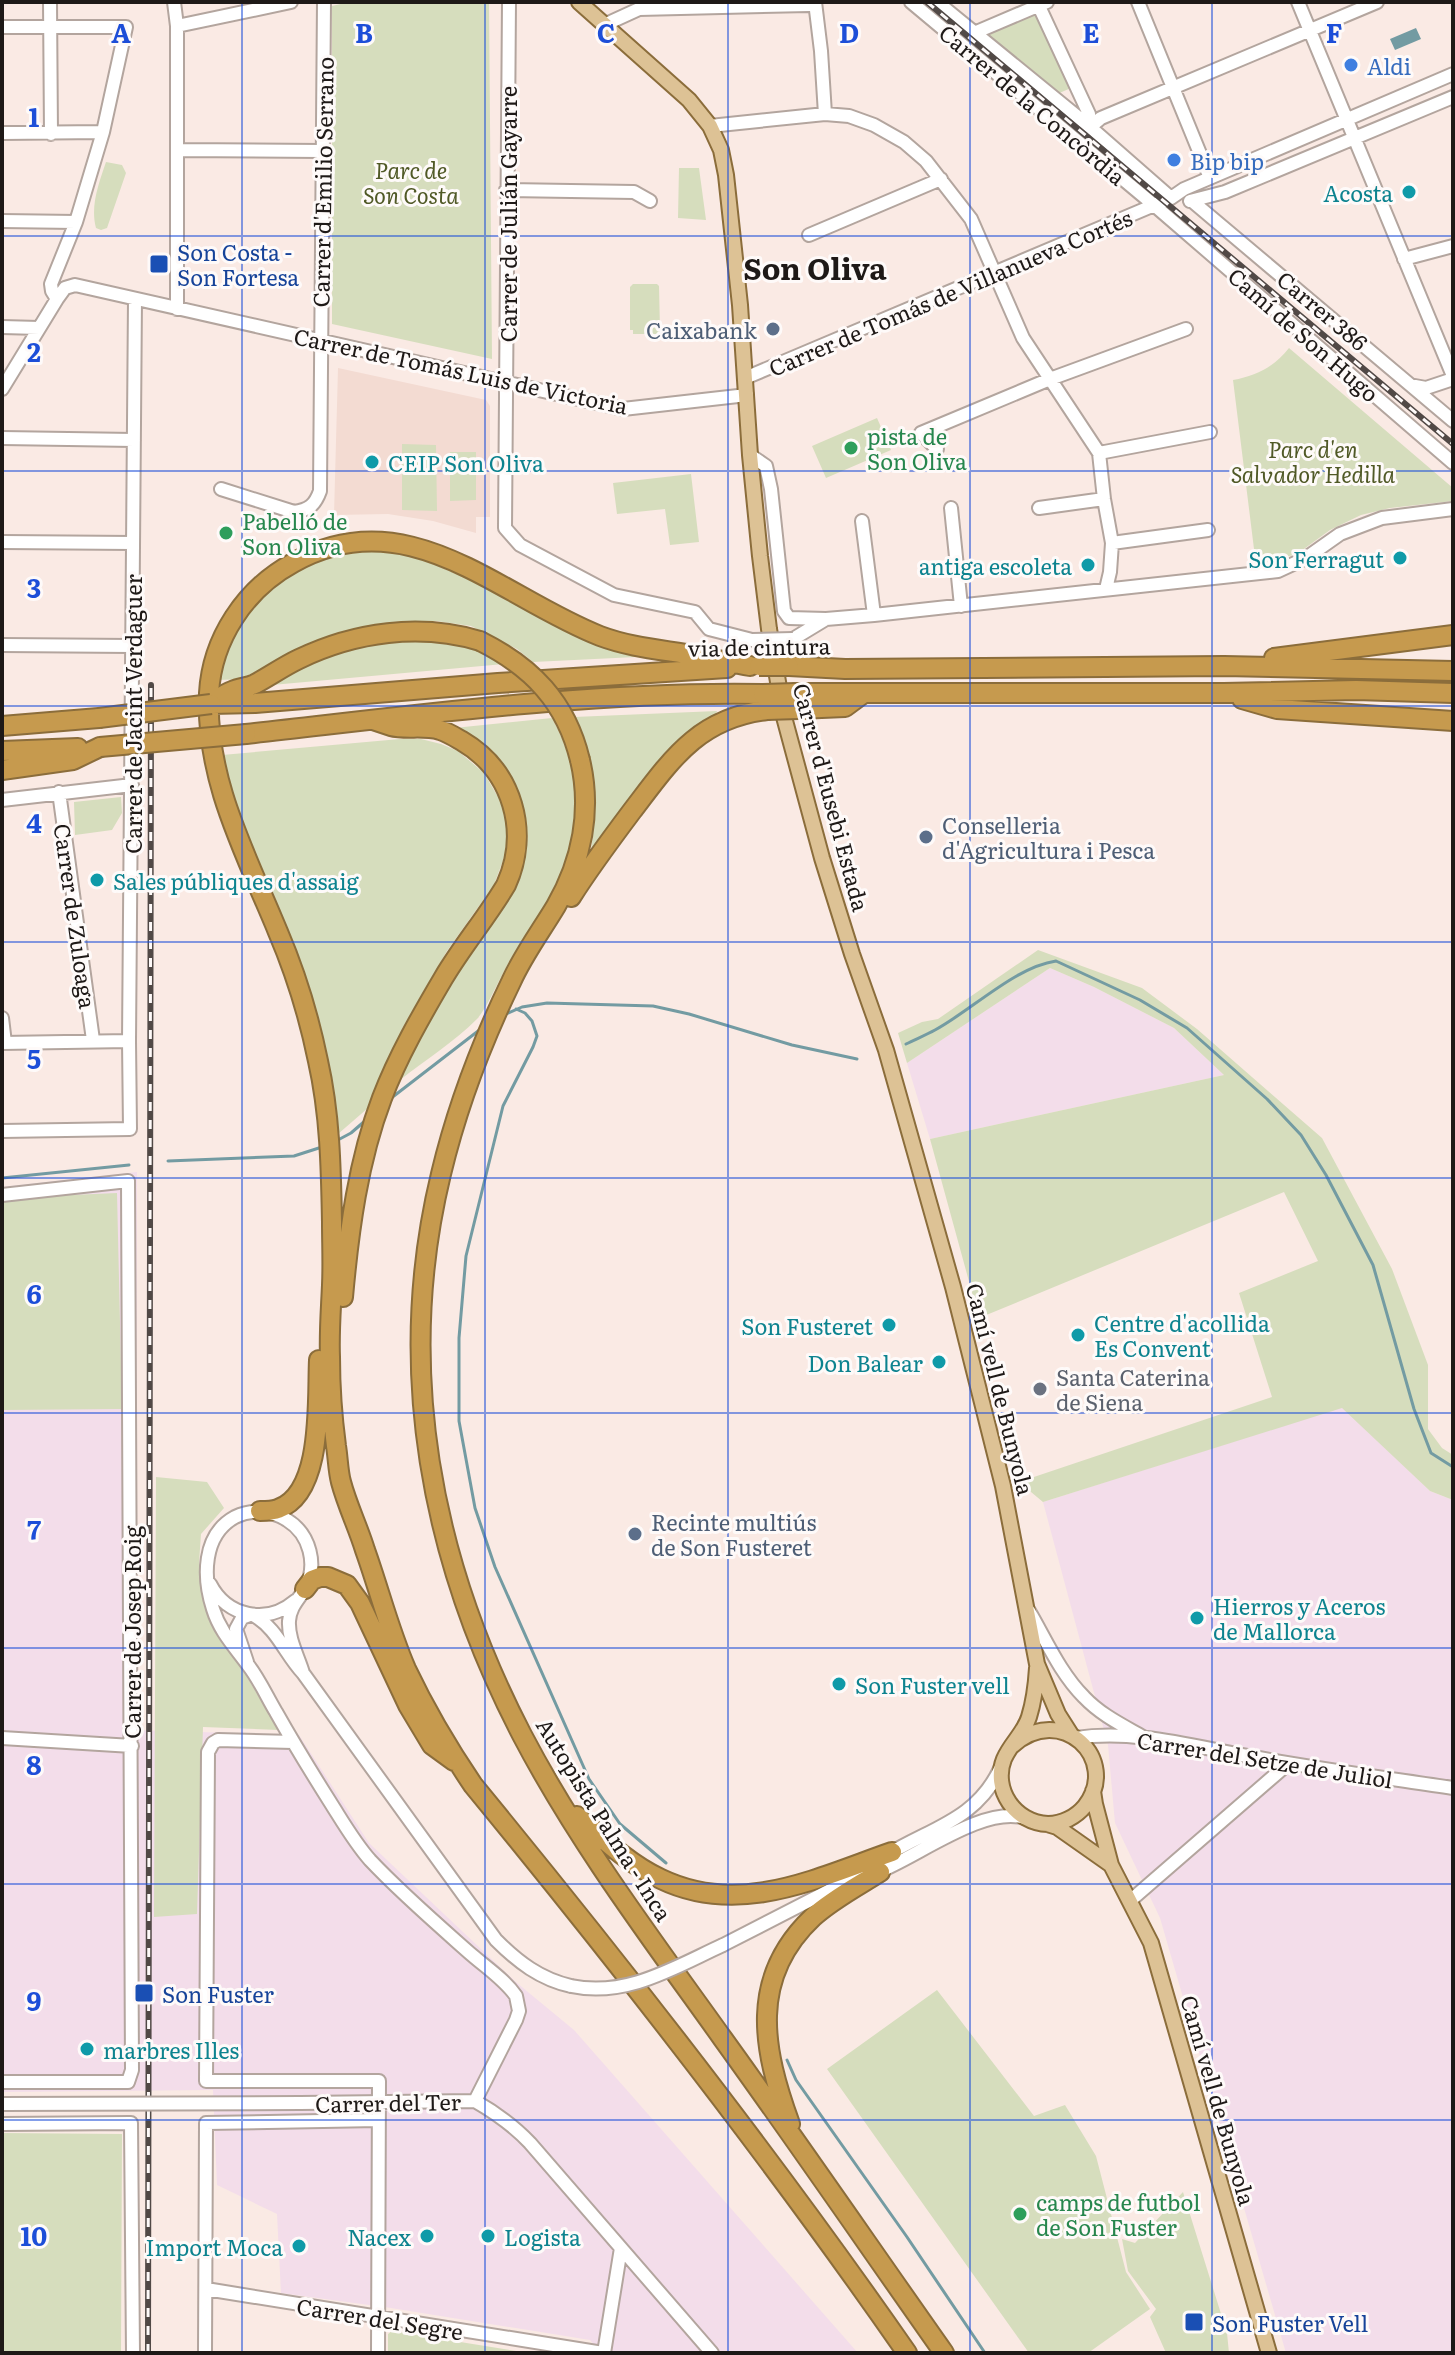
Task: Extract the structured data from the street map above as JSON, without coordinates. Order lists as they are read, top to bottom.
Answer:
{
  "streets": {
    "highway": ["via de cintura", "Autopista Palma - Inca"],
    "main road": ["Carrer d'Eusebi Estada", "Camí vell de Bunyola"],
    "street": [
      "Carrer de la Concòrdia",
      "Carrer d'Emilio Serrano",
      "Carrer de Julián Gayarre",
      "Carrer de Tomás de Villanueva Cortés",
      "Carrer 386",
      "Camí de Son Hugo",
      "Carrer de Tomás Luis de Victoria",
      "Carrer de Jacint Verdaguer",
      "Carrer de Zuloaga",
      "Carrer de Josep Roig",
      "Carrer del Setze de Juliol",
      "Carrer del Ter",
      "Carrer del Segre"
    ]
  },
  "crossings": [
    ["Carrer de la Concòrdia", "Carrer de Tomás de Villanueva Cortés"],
    ["Carrer de la Concòrdia", "Camí de Son Hugo"],
    ["Carrer d'Emilio Serrano", "Carrer de Tomás Luis de Victoria"],
    ["Carrer de Julián Gayarre", "Carrer de Tomás Luis de Victoria"],
    ["Carrer de Tomás de Villanueva Cortés", "Camí de Son Hugo"],
    ["Carrer de Tomás de Villanueva Cortés", "Carrer d'Eusebi Estada"],
    ["Carrer de Tomás Luis de Victoria", "Carrer de Jacint Verdaguer"],
    ["Carrer de Tomás Luis de Victoria", "Carrer d'Eusebi Estada"],
    ["Carrer d'Eusebi Estada", "Camí vell de Bunyola"],
    ["Camí vell de Bunyola", "Carrer del Setze de Juliol"],
    ["Carrer del Ter", "Carrer del Segre"]
  ],
  "districts": ["Son Oliva"],
  "parks": ["Parc de Son Costa", "Parc d'en Salvador Hedilla"],
  "places": {
    "other": [
      "Aldi",
      "Bip bip",
      "Acosta",
      "Caixabank",
      "pista de Son Oliva",
      "CEIP Son Oliva",
      "Pabelló de Son Oliva",
      "Son Ferragut",
      "antiga escoleta",
      "Conselleria d'Agricultura i Pesca",
      "Sales públiques d'assaig",
      "Son Fusteret",
      "Centre d'acollida Es Convent",
      "Don Balear",
      "Santa Caterina de Siena",
      "Recinte multiús de Son Fusteret",
      "Hierros y Aceros de Mallorca",
      "Son Fuster vell",
      "marbres Illes",
      "camps de futbol de Son Fuster",
      "Nacex",
      "Logista",
      "Import Moca"
    ],
    "transit": ["Son Costa - Son Fortesa", "Son Fuster", "Son Fuster Vell"]
  },
  "grid": {
    "columns": [
      "A",
      "B",
      "C",
      "D",
      "E",
      "F"
    ],
    "rows": [
      "1",
      "2",
      "3",
      "4",
      "5",
      "6",
      "7",
      "8",
      "9",
      "10"
    ]
  }
}
